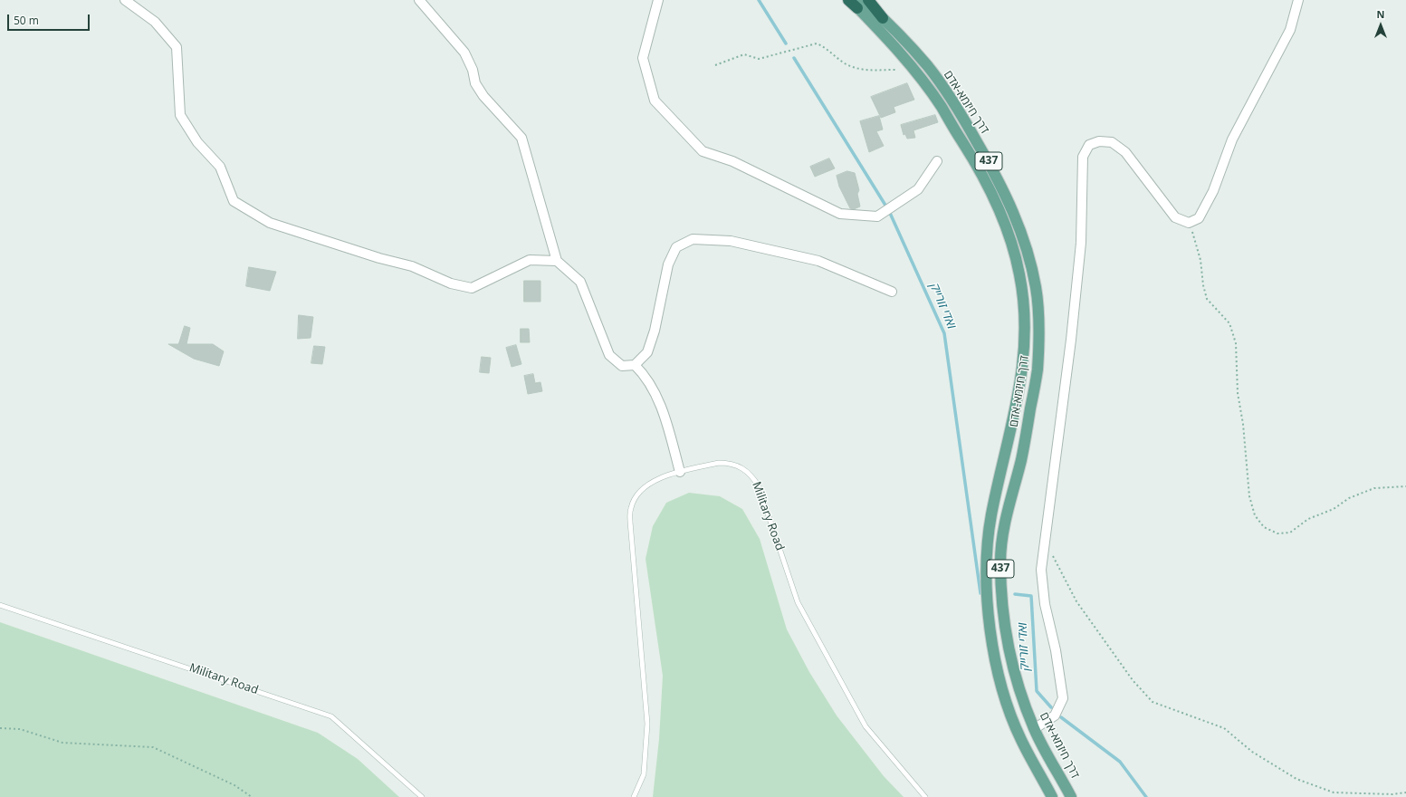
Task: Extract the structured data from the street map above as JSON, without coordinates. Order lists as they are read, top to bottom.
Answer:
{
  "streets": {
    "main road": ["דרך חיזמא-אדם", "437"],
    "lane": ["Military Road"]
  },
  "crossings": [
    ["דרך חיזמא-אדם", "437"]
  ],
  "water": ["ואדי זורייק"],
  "scale_bar": "50 m",
  "north": "top"
}
